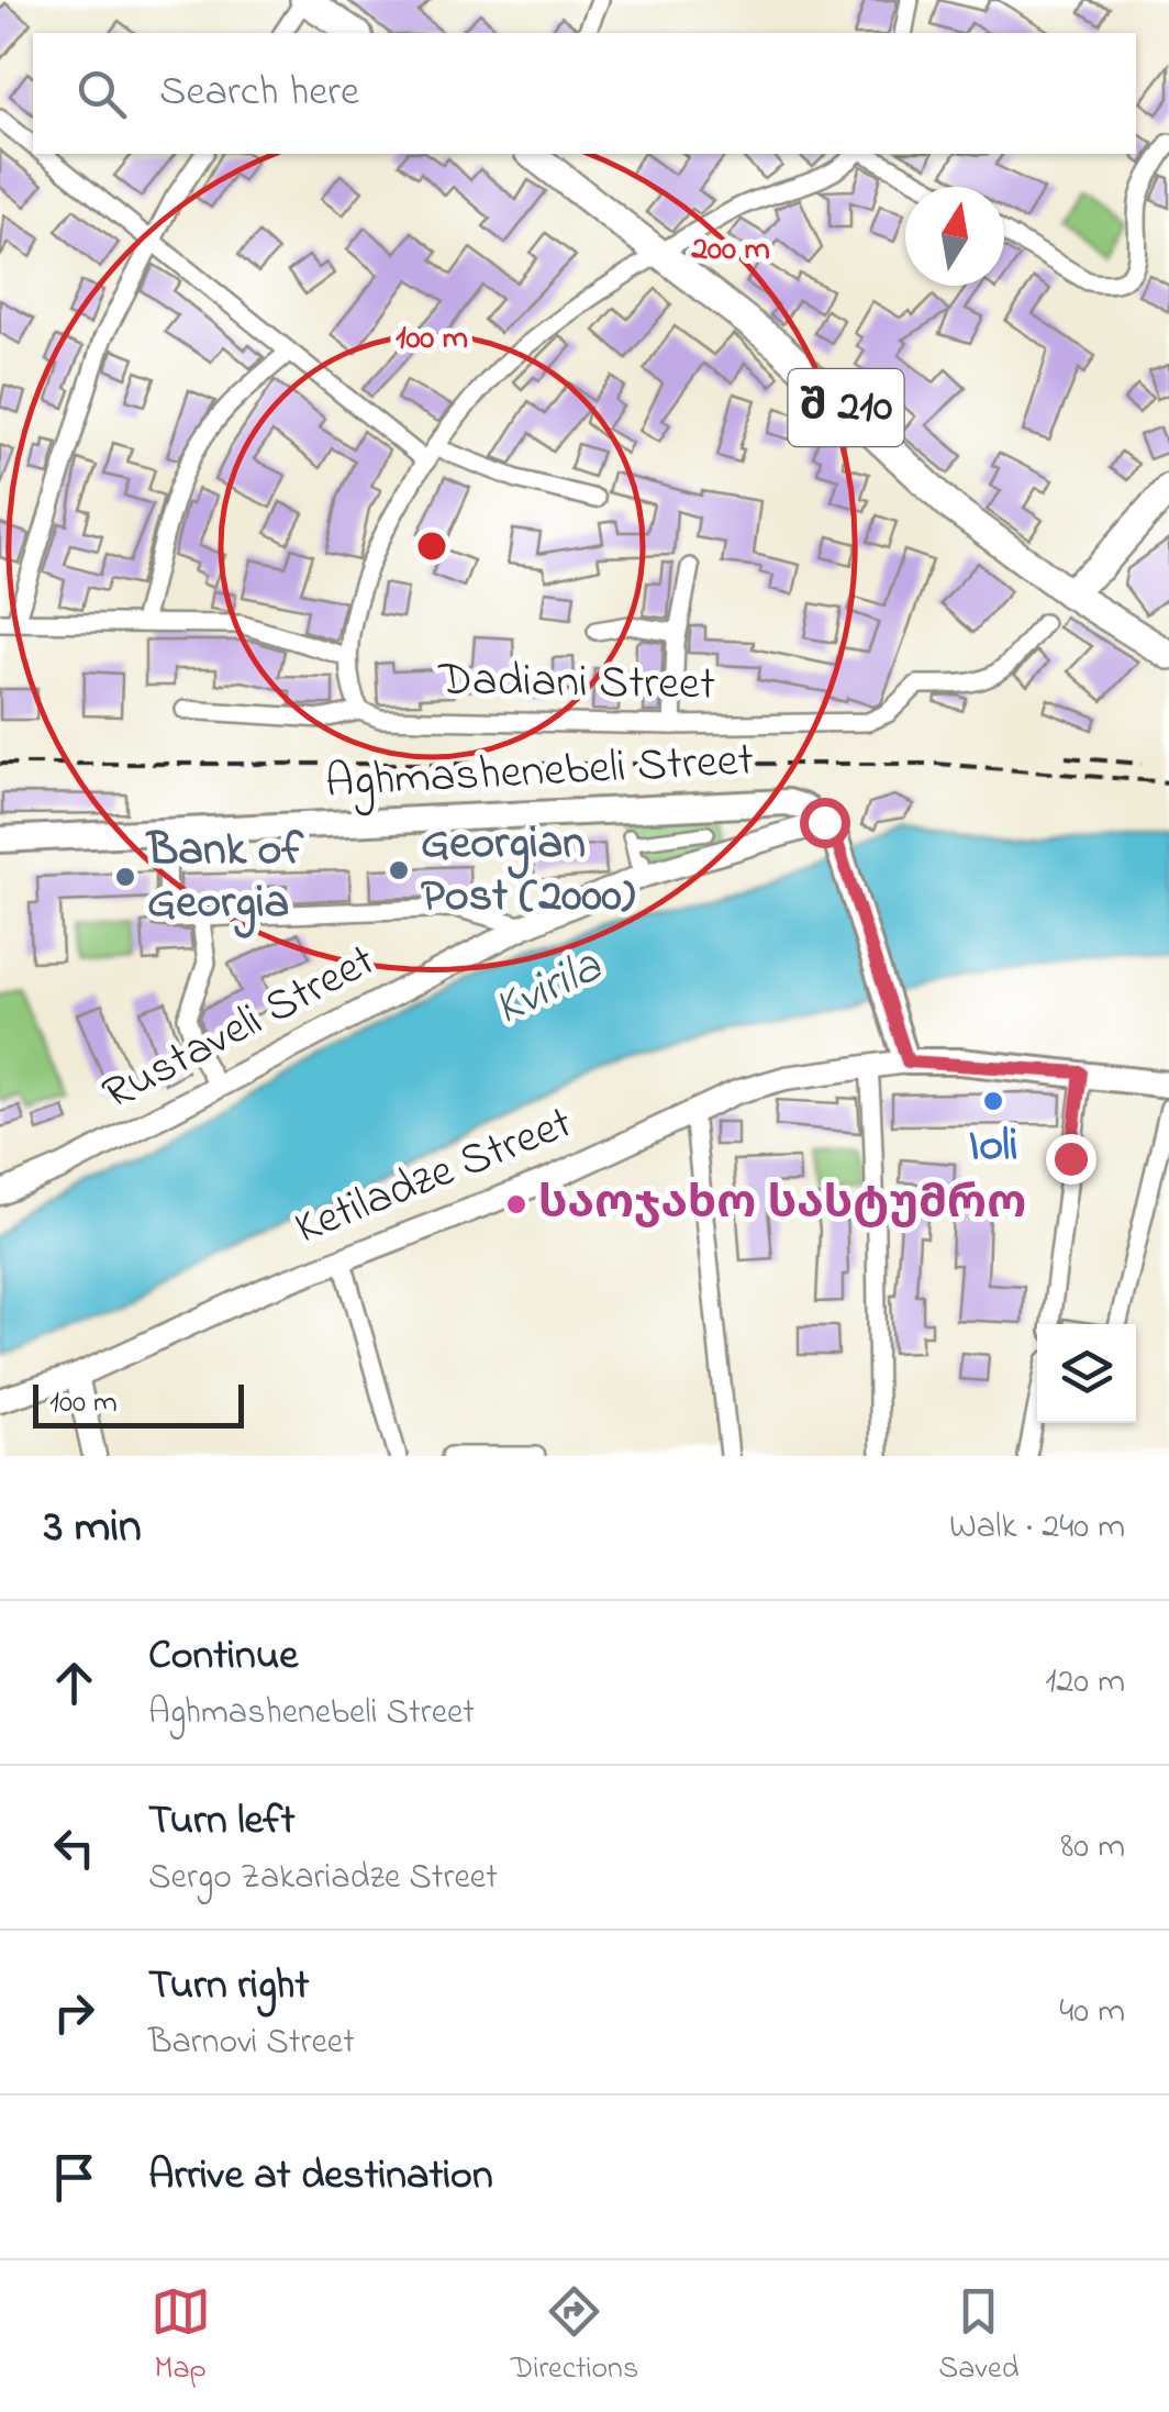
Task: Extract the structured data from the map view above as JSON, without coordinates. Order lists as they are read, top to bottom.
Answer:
{
  "streets": {
    "main road": ["შ 210", "Aghmashenebeli Street"],
    "street": ["Dadiani Street", "Rustaveli Street", "Ketiladze Street"]
  },
  "crossings": [
    ["Aghmashenebeli Street", "Rustaveli Street"]
  ],
  "water": ["Kvirila"],
  "places": [
    "Georgian Post (2000)",
    "Bank of Georgia",
    "Ioli",
    "საოჯახო სასტუმრო"
  ],
  "scale_bar": "100 m",
  "north": "top",
  "page": {
    "search": "Search here",
    "scale": "100 m",
    "heading": ["3 min", "Walk · 240 m"],
    "list": [
      ["Continue", "Aghmashenebeli Street", "120 m"],
      ["Turn left", "Sergo Zakariadze Street", "80 m"],
      ["Turn right", "Barnovi Street", "40 m"],
      "Arrive at destination"
    ],
    "nav": ["Map", "Directions", "Saved"]
  },
  "rings": ["200 m", "100 m"]
}
